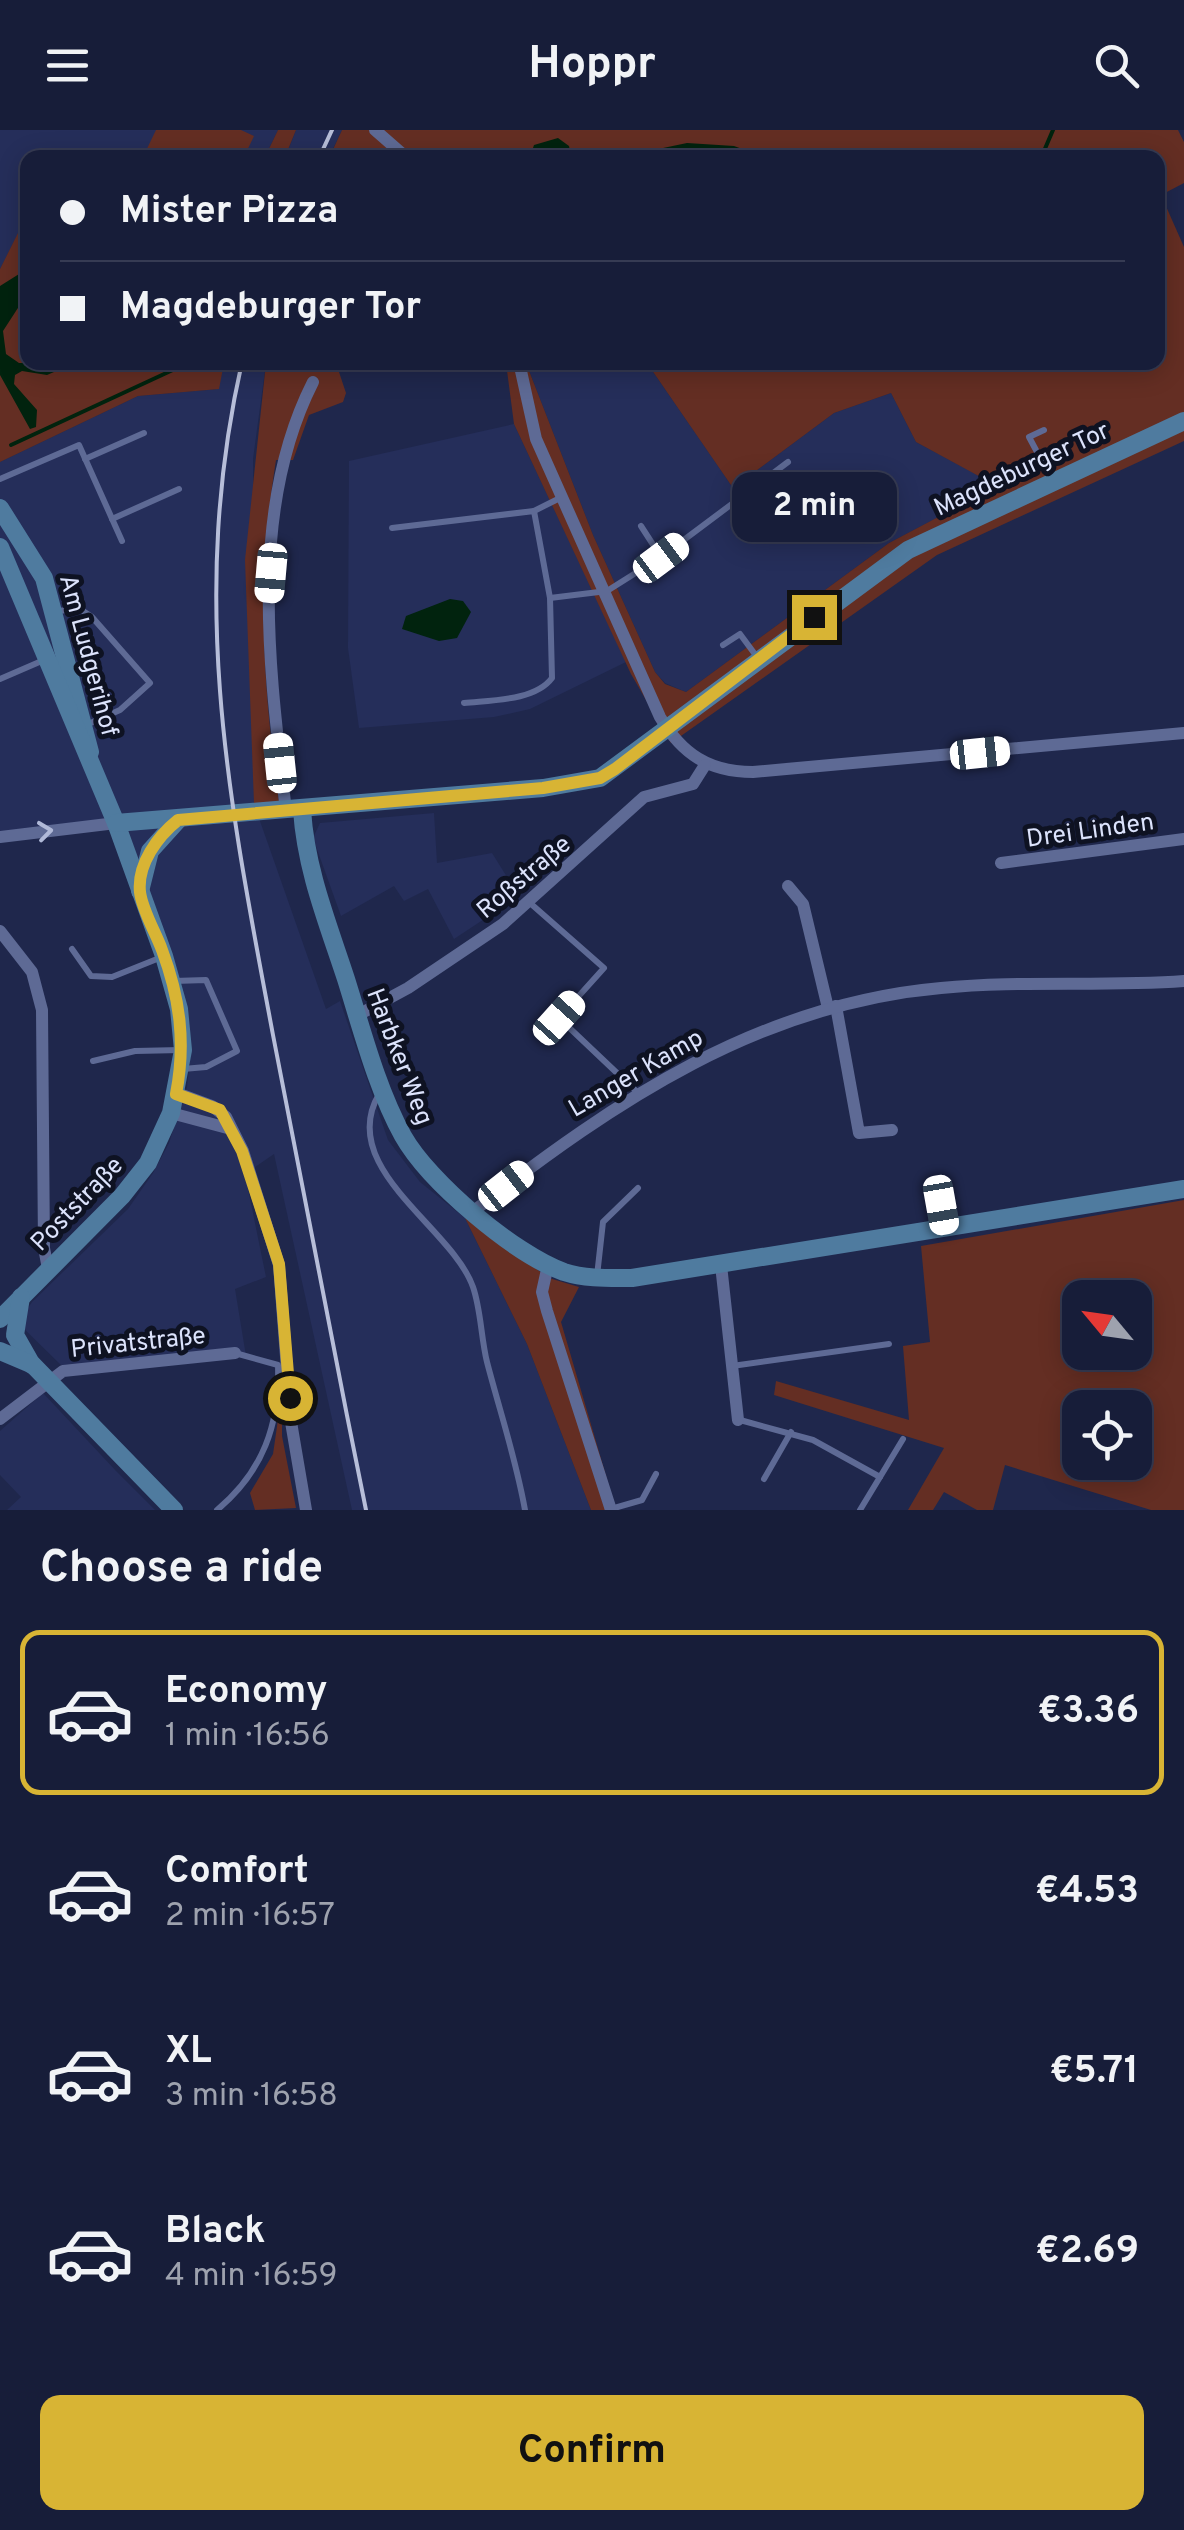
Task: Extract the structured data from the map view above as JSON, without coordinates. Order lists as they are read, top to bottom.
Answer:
{
  "streets": {
    "main road": [
      "Magdeburger Tor",
      "Am Ludgerihof",
      "Harbker Weg",
      "Poststraße"
    ],
    "street": [
      "Drei Linden",
      "Roßstraße",
      "Langer Kamp",
      "Privatstraße"
    ]
  },
  "crossings": [
    ["Magdeburger Tor", "Am Ludgerihof"],
    ["Magdeburger Tor", "Harbker Weg"],
    ["Magdeburger Tor", "Poststraße"],
    ["Am Ludgerihof", "Poststraße"],
    ["Roßstraße", "Harbker Weg"],
    ["Harbker Weg", "Langer Kamp"]
  ],
  "north": "top left",
  "page": {
    "header": "Hoppr",
    "banner": ["Mister Pizza", "Magdeburger Tor"],
    "bubble": "2 min",
    "heading": "Choose a ride",
    "list": [
      {
        "name": "Economy",
        "note": "1 min · 16:56",
        "value": "€3.36"
      },
      {
        "name": "Comfort",
        "note": "2 min · 16:57",
        "value": "€4.53"
      },
      {
        "name": "XL",
        "note": "3 min · 16:58",
        "value": "€5.71"
      },
      {
        "name": "Black",
        "note": "4 min · 16:59",
        "value": "€2.69"
      }
    ],
    "buttons": "Confirm"
  }
}
